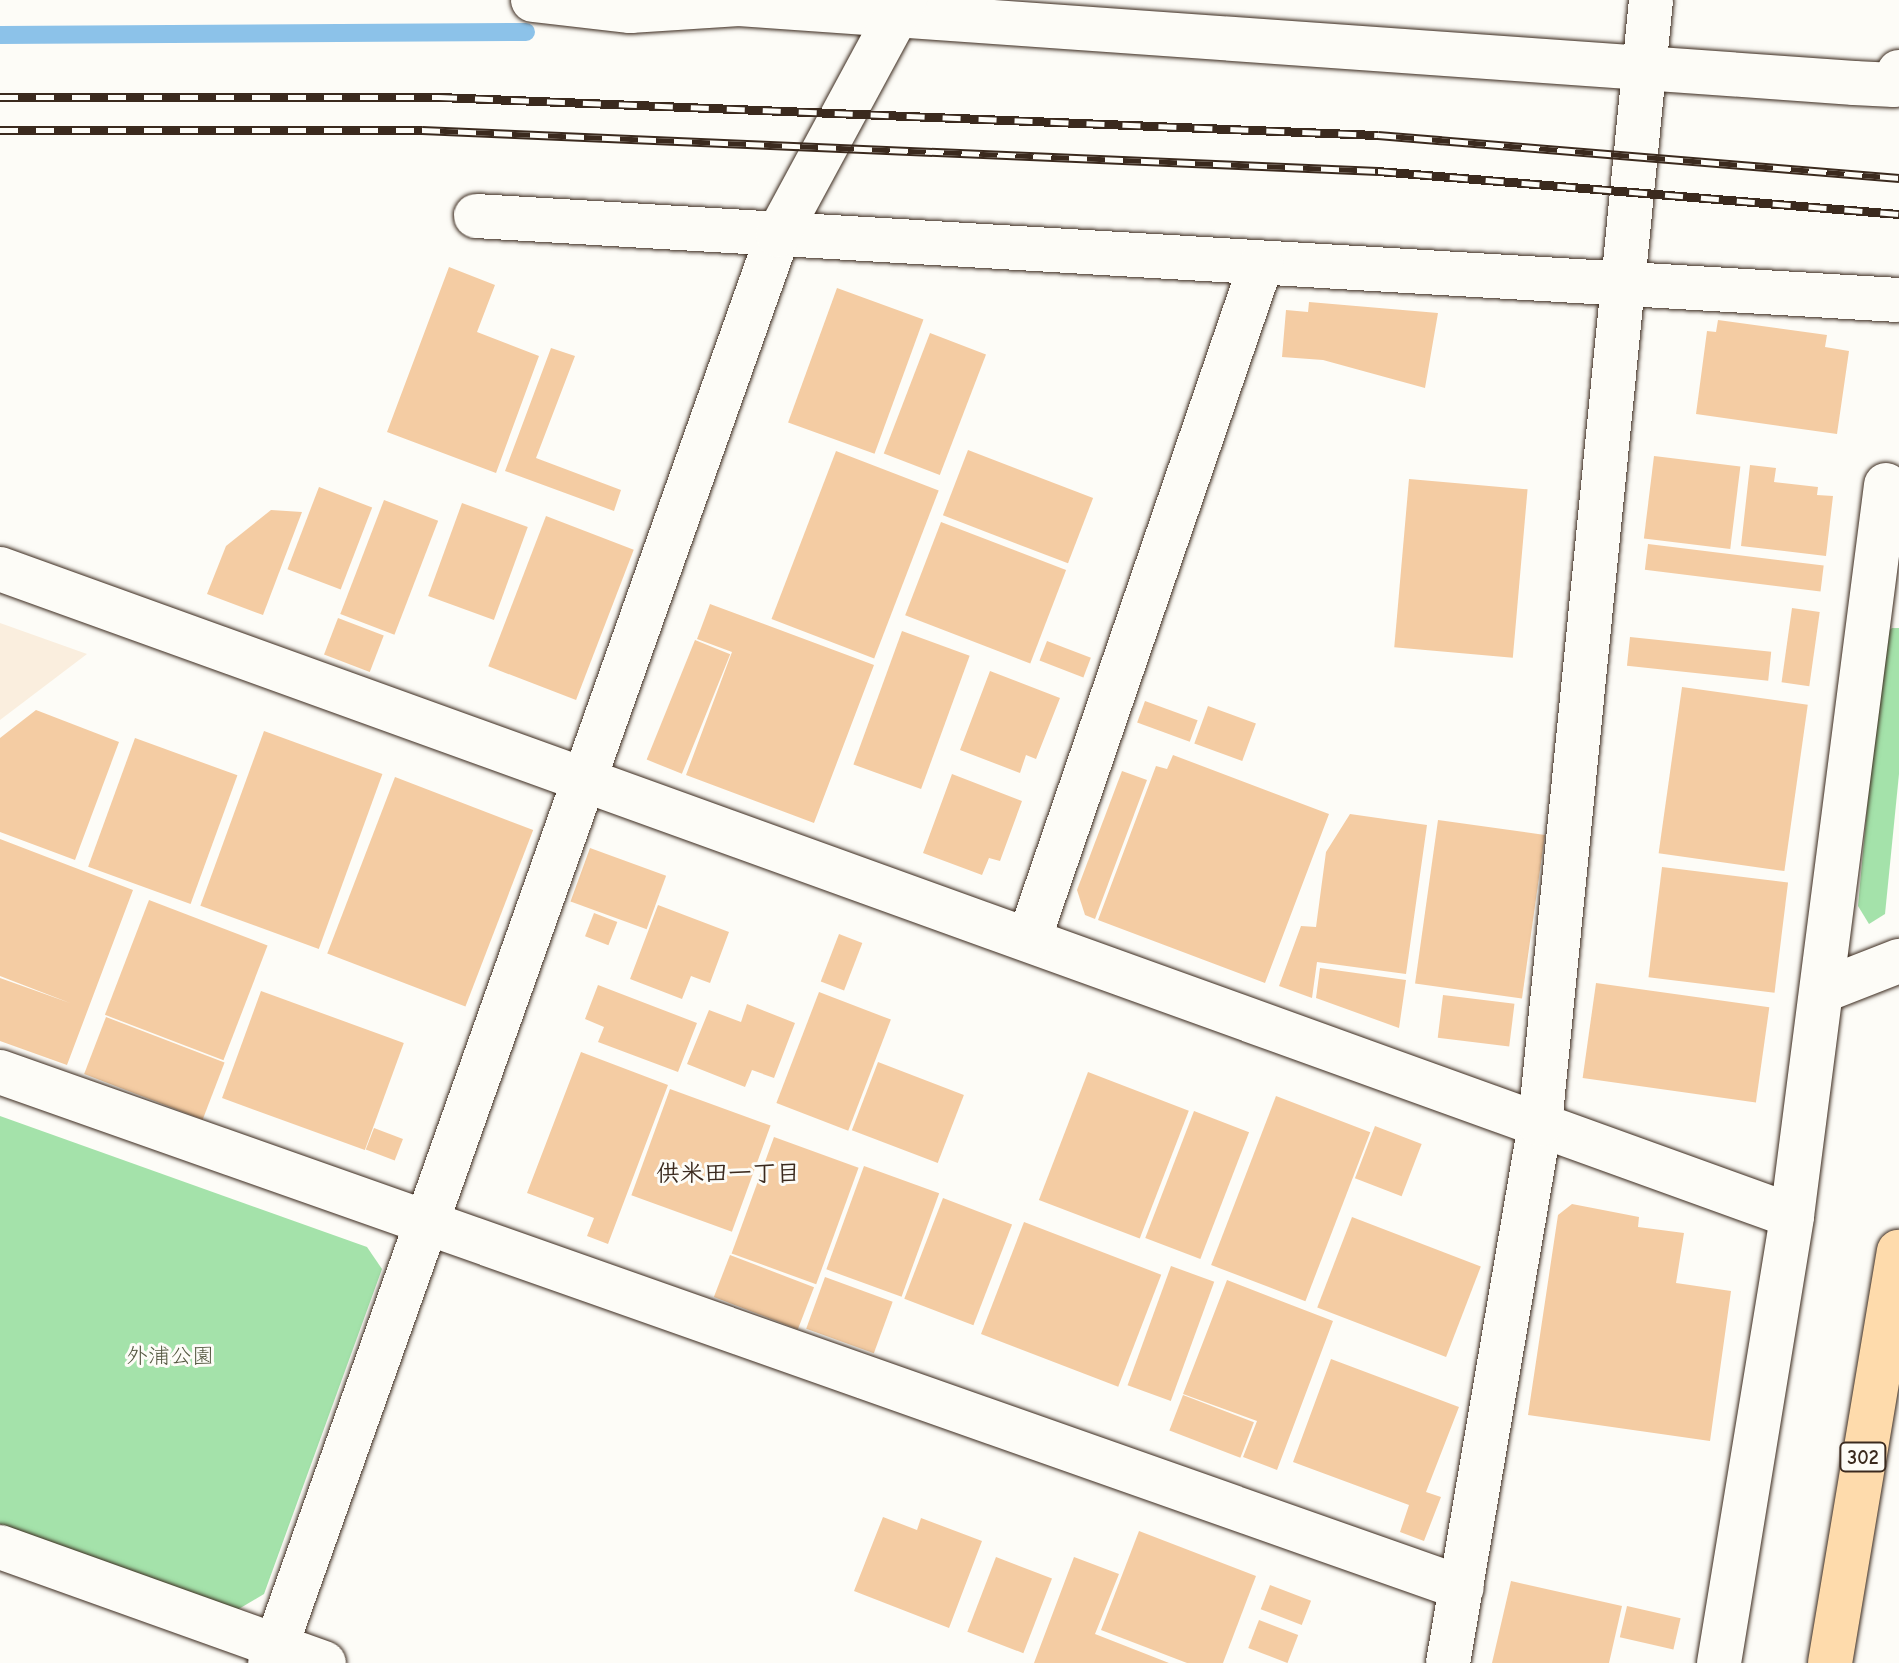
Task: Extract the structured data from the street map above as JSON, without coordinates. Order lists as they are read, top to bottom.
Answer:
{
  "streets": {
    "highway": ["302"]
  },
  "districts": ["供米田一丁目"],
  "parks": ["外浦公園"]
}
